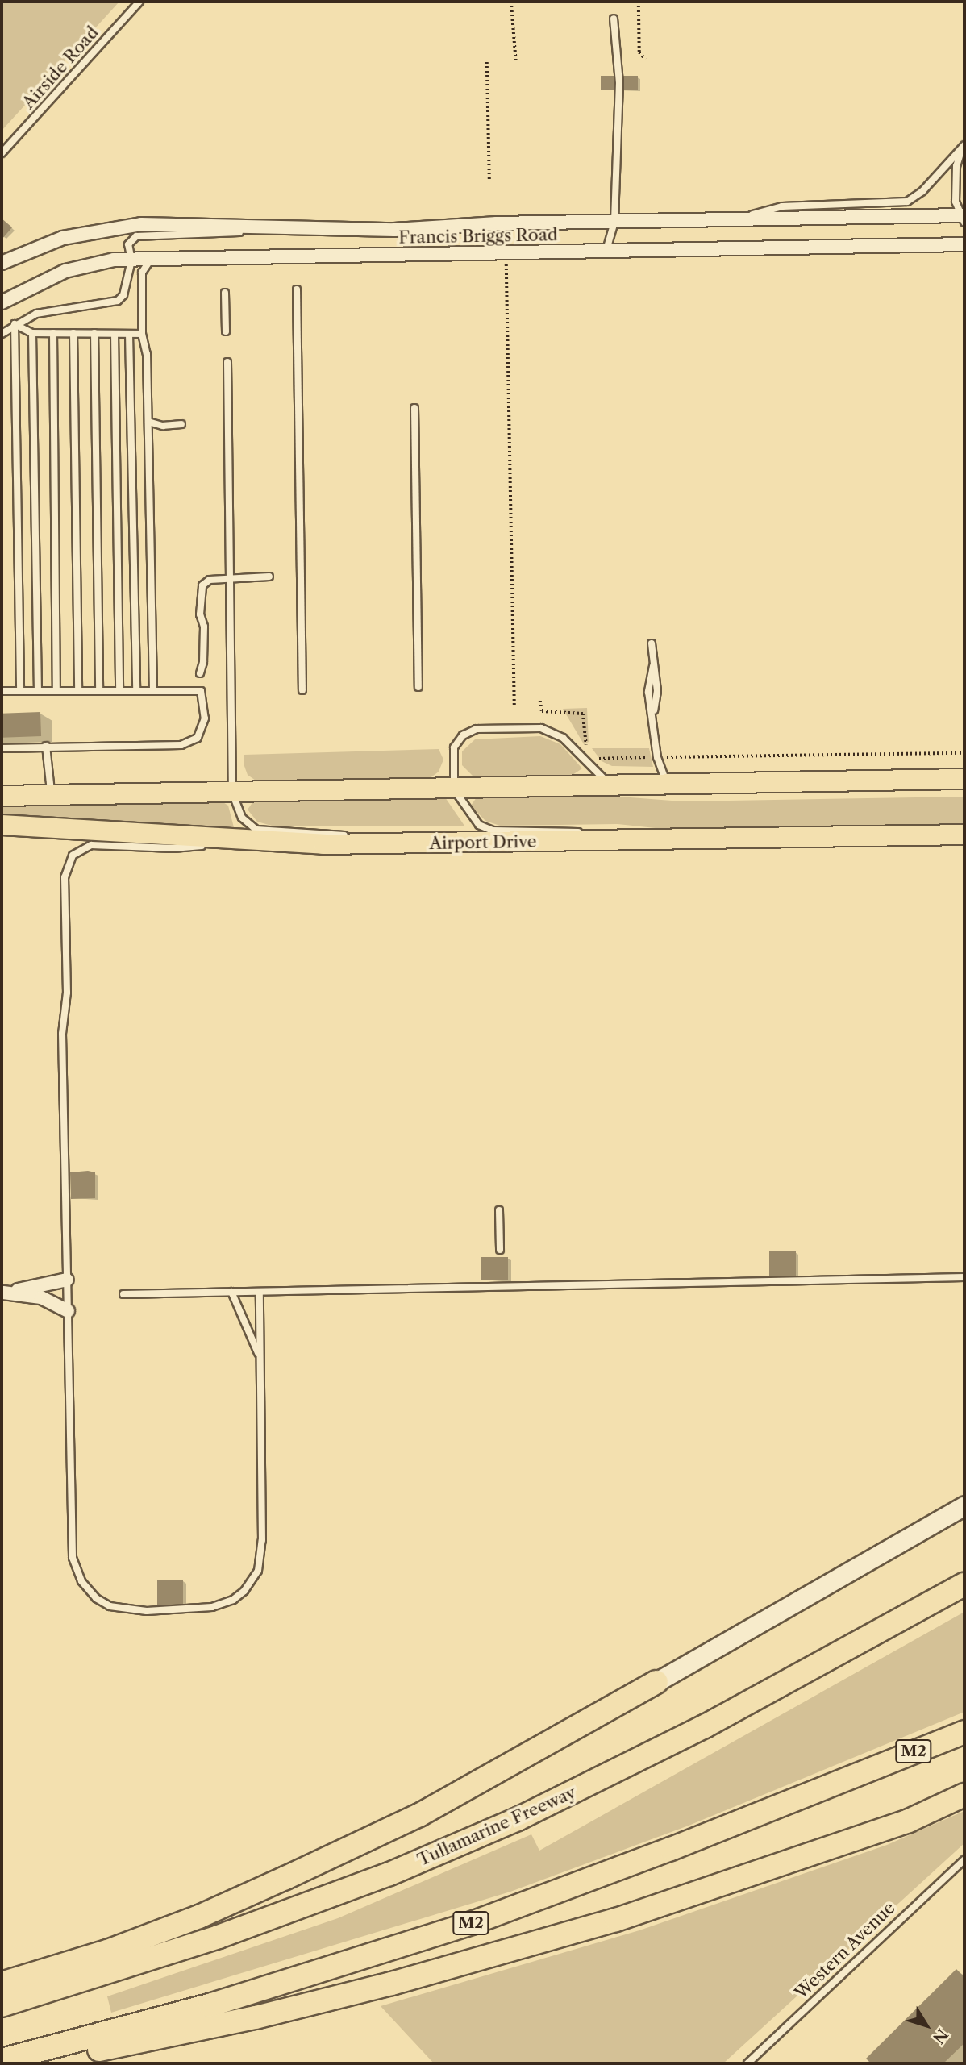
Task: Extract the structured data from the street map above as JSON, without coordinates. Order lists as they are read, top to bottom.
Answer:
{
  "streets": {
    "highway": ["M2", "Tullamarine Freeway"],
    "main road": ["Airport Drive"],
    "street": ["Francis Briggs Road"],
    "lane": ["Airside Road", "Western Avenue"]
  },
  "north": "bottom right"
}
